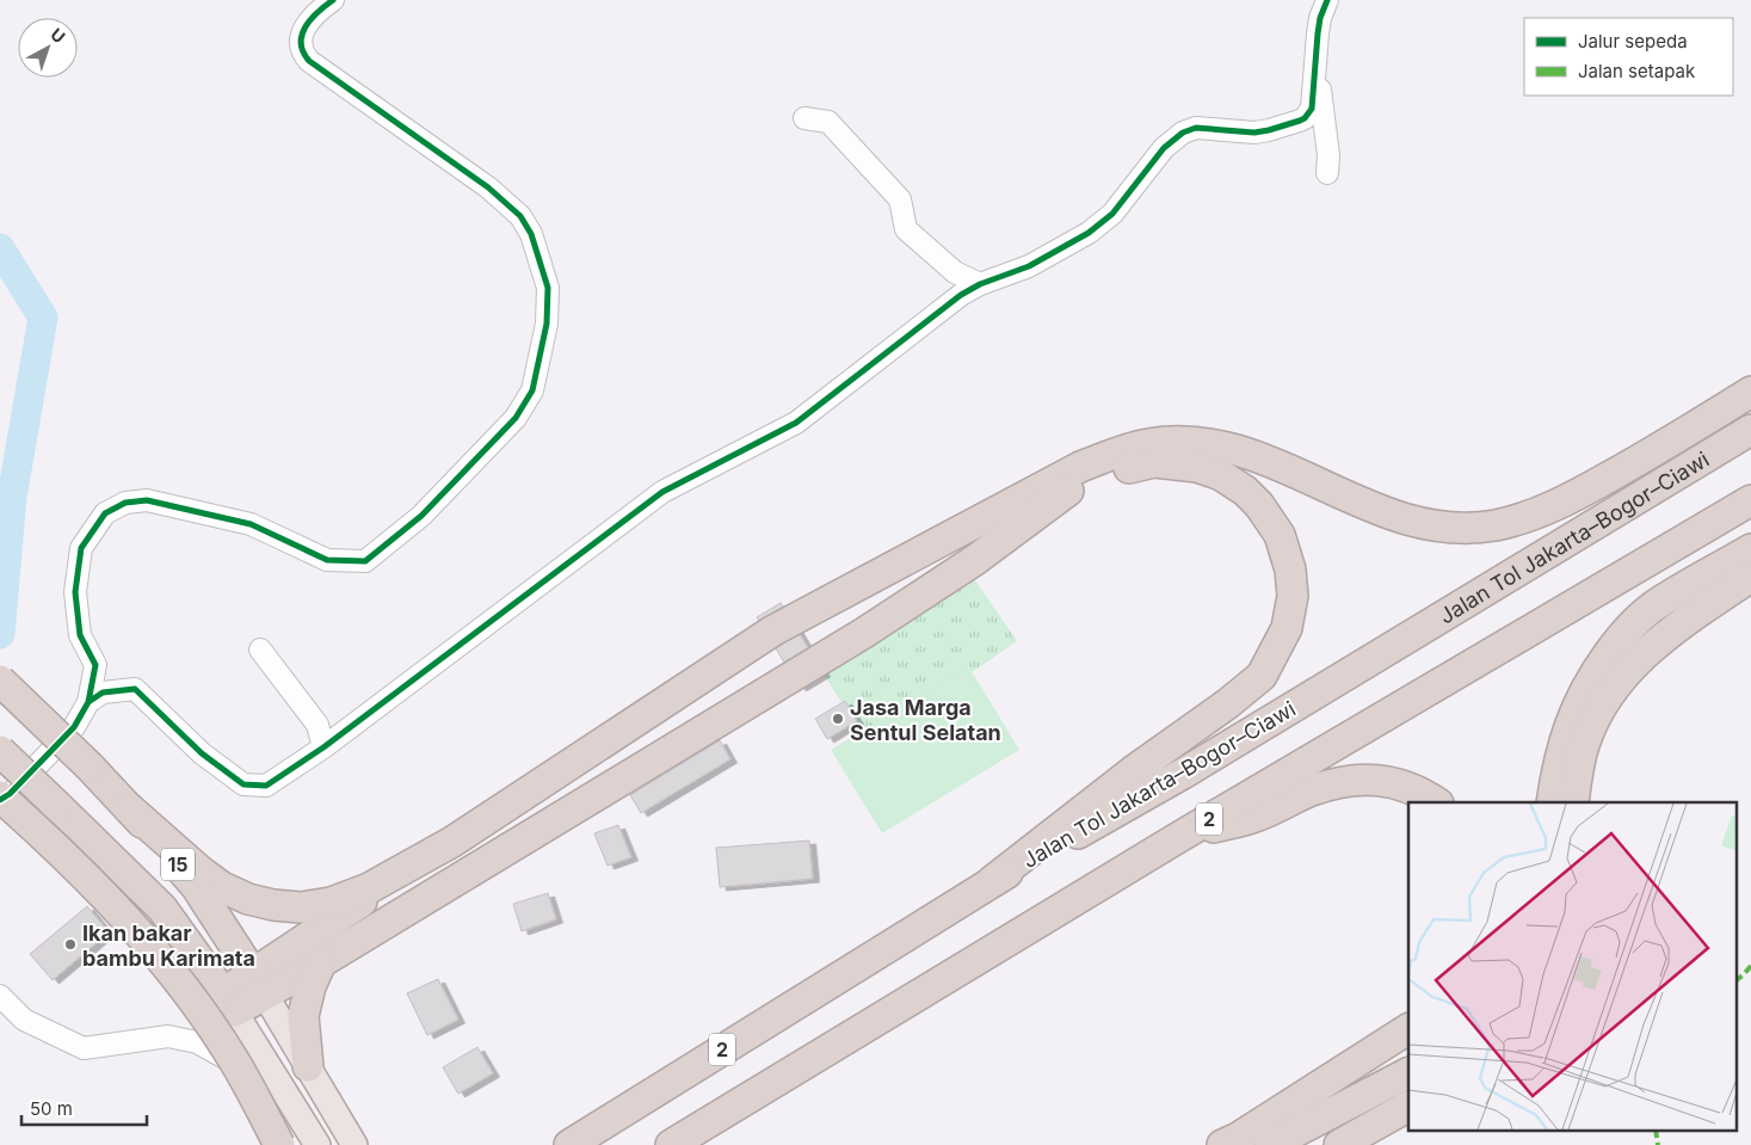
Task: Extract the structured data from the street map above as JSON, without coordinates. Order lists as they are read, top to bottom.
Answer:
{
  "streets": {
    "highway": ["Jalan Tol Jakarta–Bogor–Ciawi", "2", "15"]
  },
  "places": ["Jasa Marga Sentul Selatan", "Ikan bakar bambu Karimata"],
  "legend": ["Jalur sepeda", "Jalan setapak"],
  "scale_bar": "50 m",
  "north": "top right"
}
